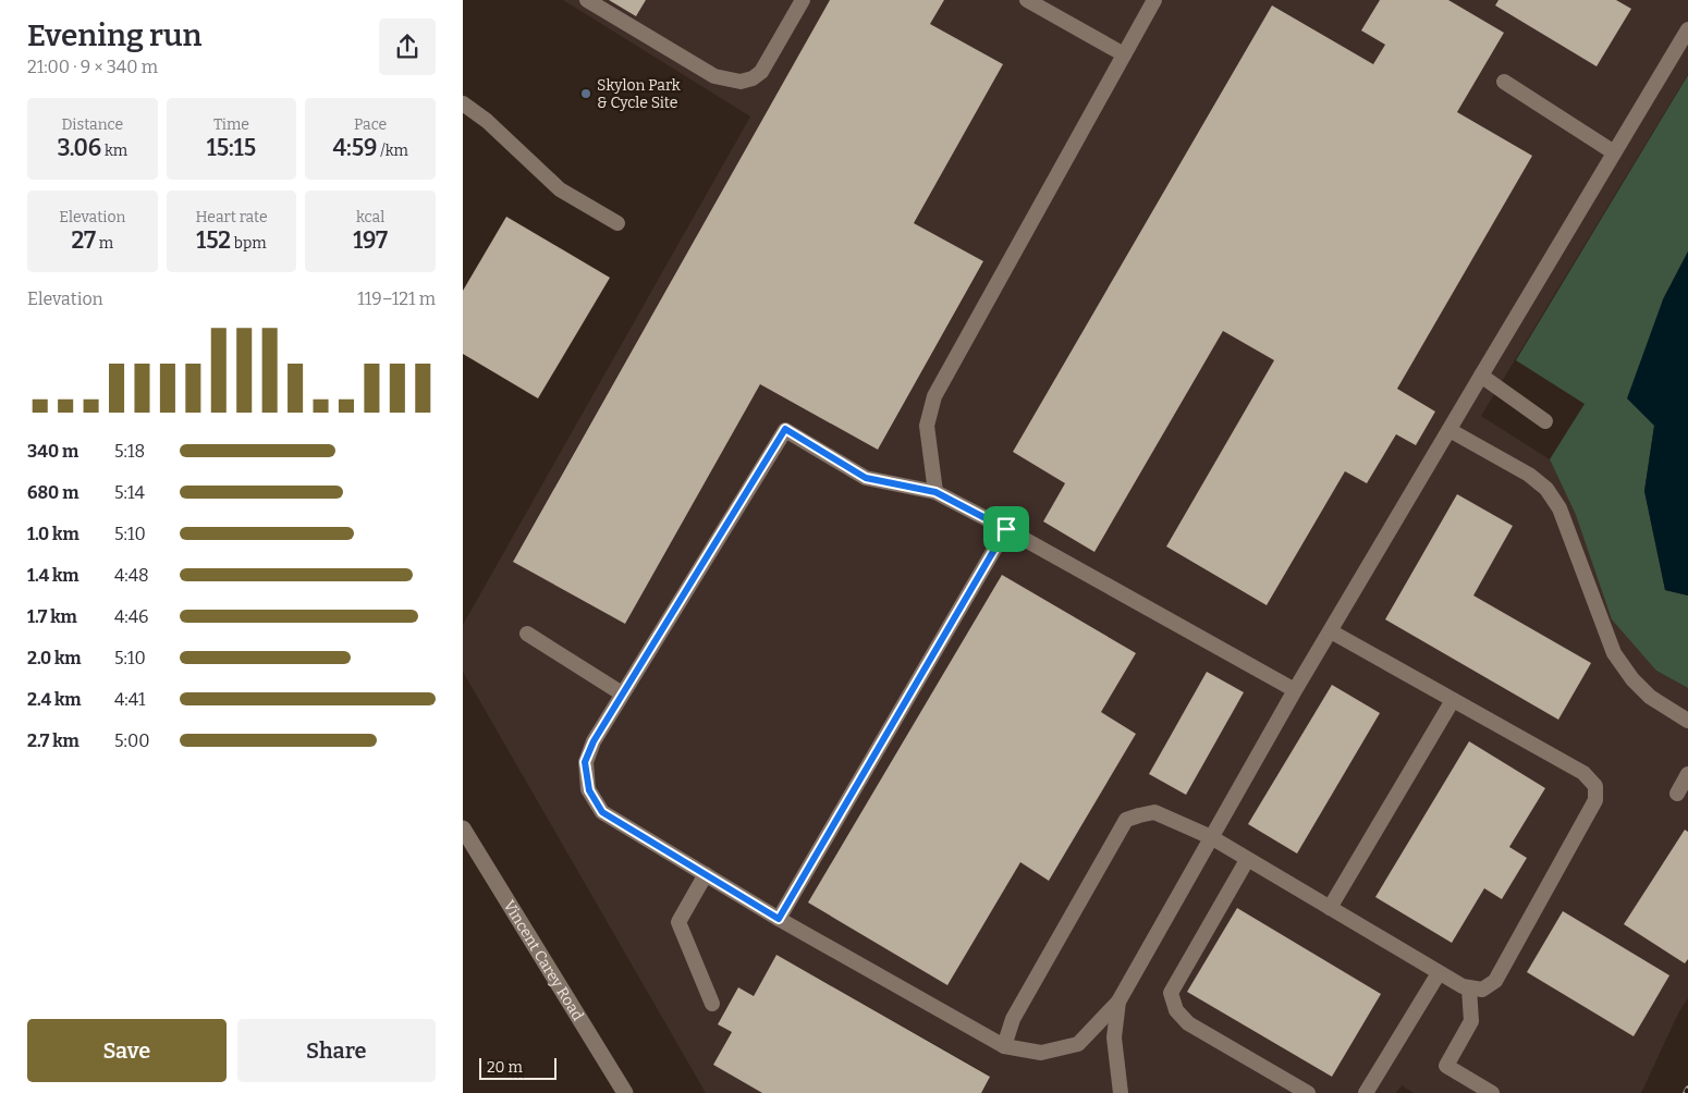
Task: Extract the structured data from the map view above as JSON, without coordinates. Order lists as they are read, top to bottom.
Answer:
{
  "streets": {
    "street": ["Vincent Carey Road"]
  },
  "places": ["Skylon Park & Cycle Site"],
  "scale_bar": "20 m",
  "page": {
    "heading": ["Evening run", "21:00 · 9 × 340 m"],
    "stats": [
      ["Distance", "3.06 km"],
      ["Time", "15:15"],
      ["Pace", "4:59 /km"],
      ["Elevation", "27 m"],
      ["Heart rate", "152 bpm"],
      ["kcal", "197"]
    ],
    "chart": ["Elevation", "119–121 m"],
    "list": [
      {
        "name": "340 m",
        "note": "5:18"
      },
      {
        "name": "680 m",
        "note": "5:14"
      },
      {
        "name": "1.0 km",
        "note": "5:10"
      },
      {
        "name": "1.4 km",
        "note": "4:48"
      },
      {
        "name": "1.7 km",
        "note": "4:46"
      },
      {
        "name": "2.0 km",
        "note": "5:10"
      },
      {
        "name": "2.4 km",
        "note": "4:41"
      },
      {
        "name": "2.7 km",
        "note": "5:00"
      }
    ],
    "buttons": ["Save", "Share"],
    "scale": "20 m"
  }
}
